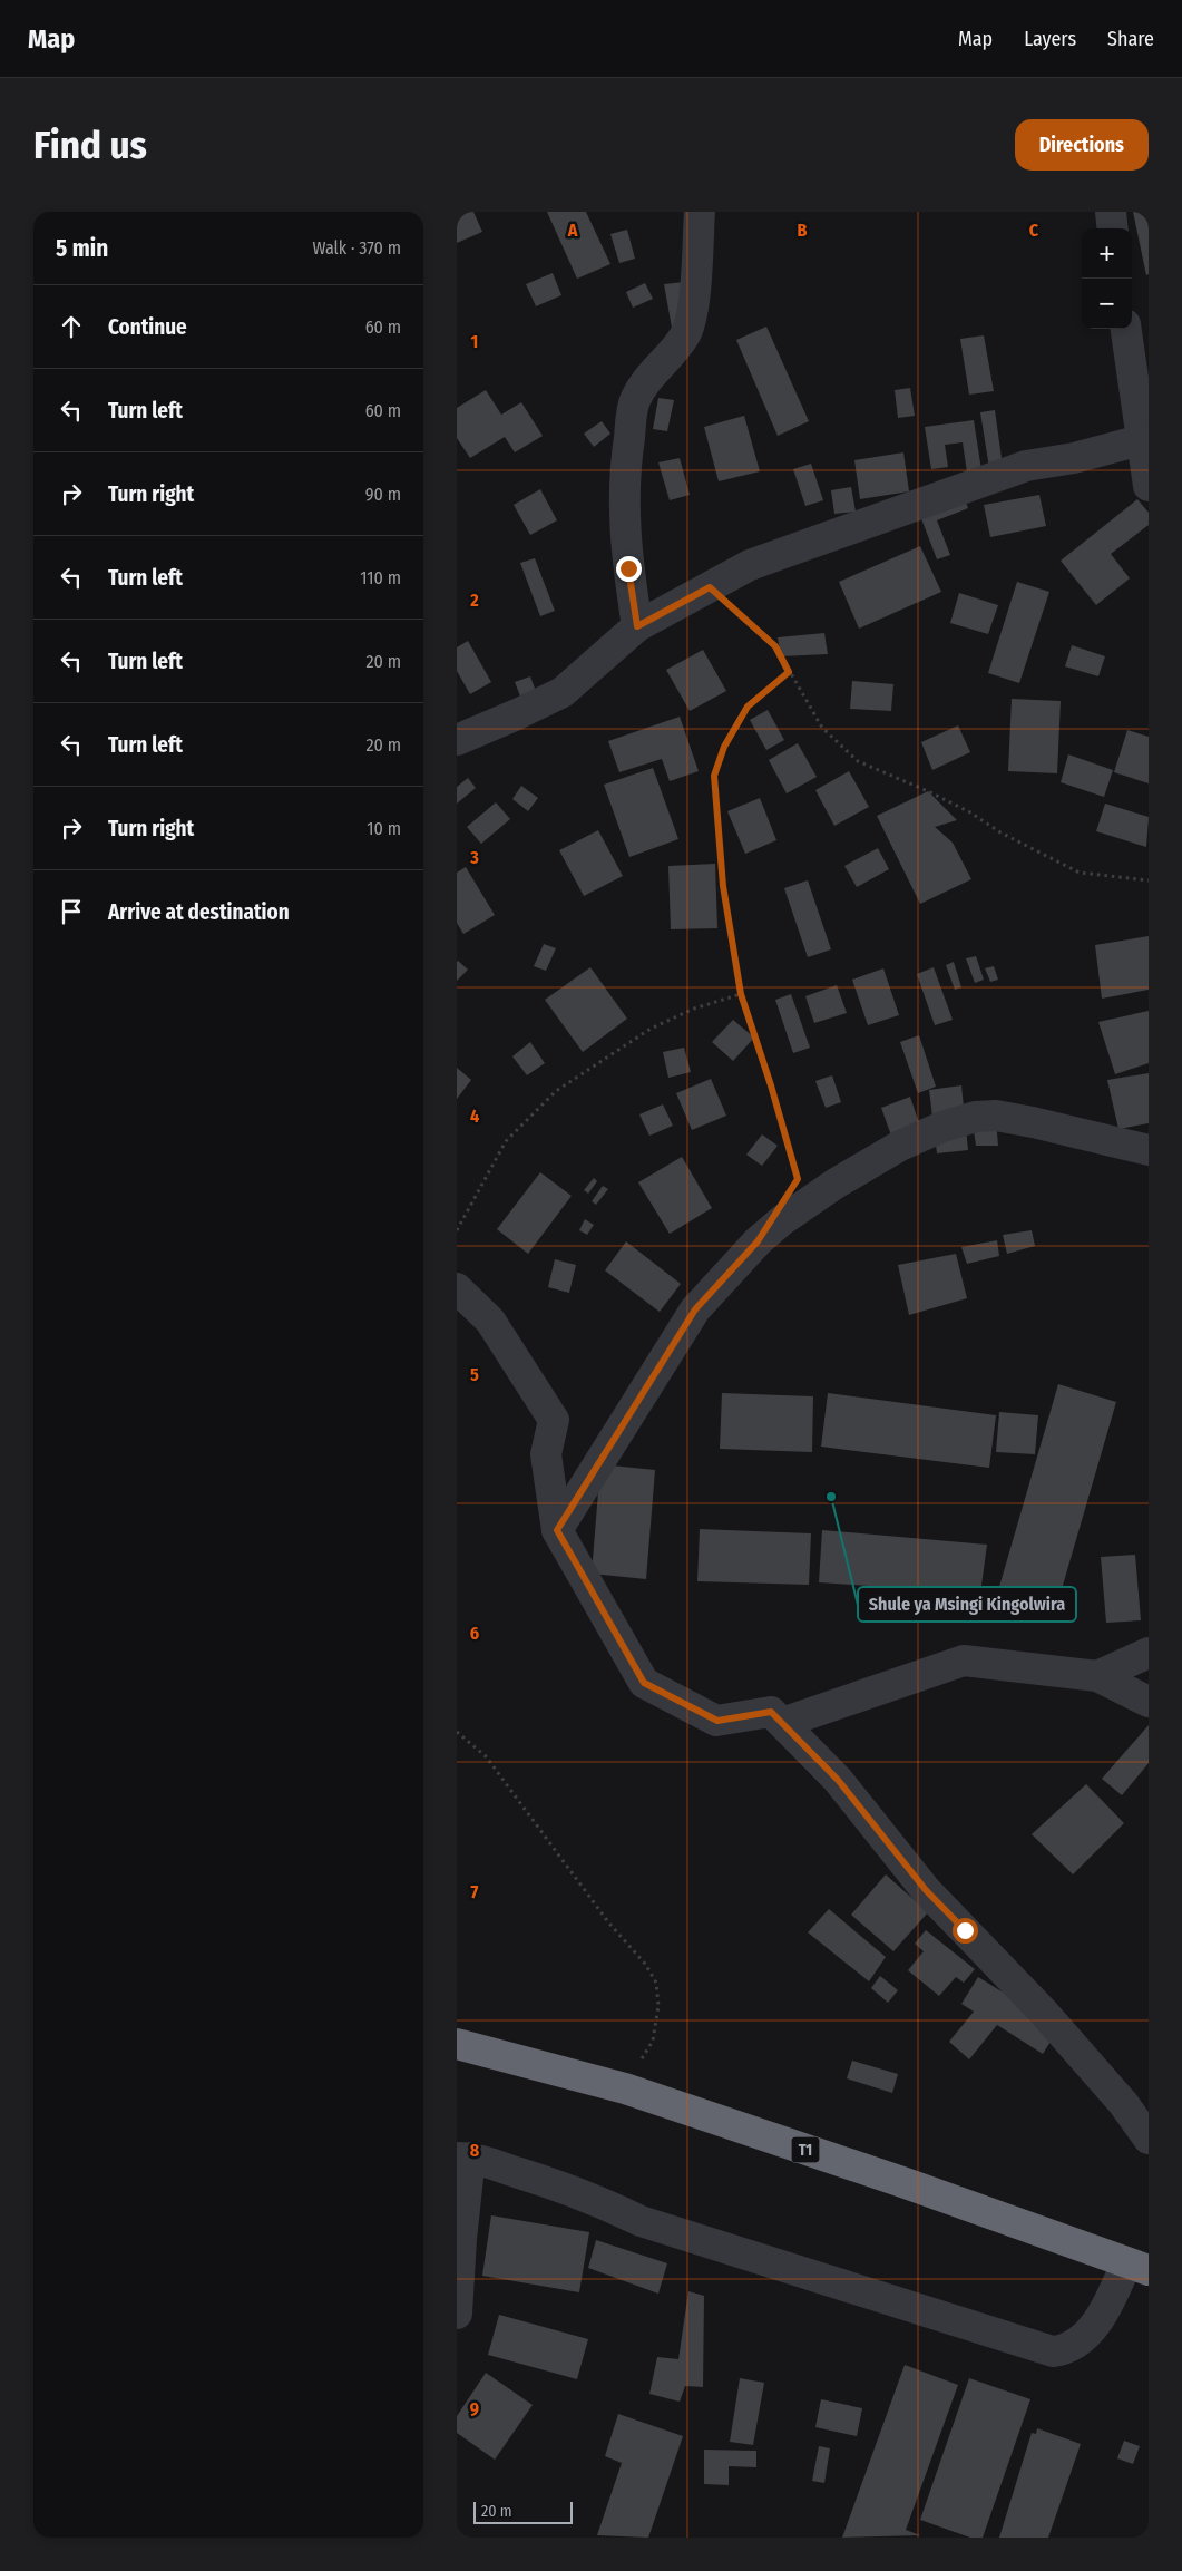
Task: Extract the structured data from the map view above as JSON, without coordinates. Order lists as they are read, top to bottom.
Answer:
{
  "streets": {
    "highway": ["T1"]
  },
  "places": ["Shule ya Msingi Kingolwira"],
  "scale_bar": "20 m",
  "page": {
    "header": "Map",
    "nav": ["Map", "Layers", "Share"],
    "buttons": "Directions",
    "title": "Find us",
    "heading": ["5 min", "Walk · 370 m"],
    "map_buttons": ["+", "−"],
    "list": [
      ["Continue", "60 m"],
      ["Turn left", "60 m"],
      ["Turn right", "90 m"],
      ["Turn left", "110 m"],
      ["Turn left", "20 m"],
      ["Turn left", "20 m"],
      ["Turn right", "10 m"],
      "Arrive at destination"
    ],
    "scale": "20 m"
  },
  "grid": {
    "columns": ["A", "B", "C"],
    "rows": [
      "1",
      "2",
      "3",
      "4",
      "5",
      "6",
      "7",
      "8",
      "9"
    ]
  }
}
